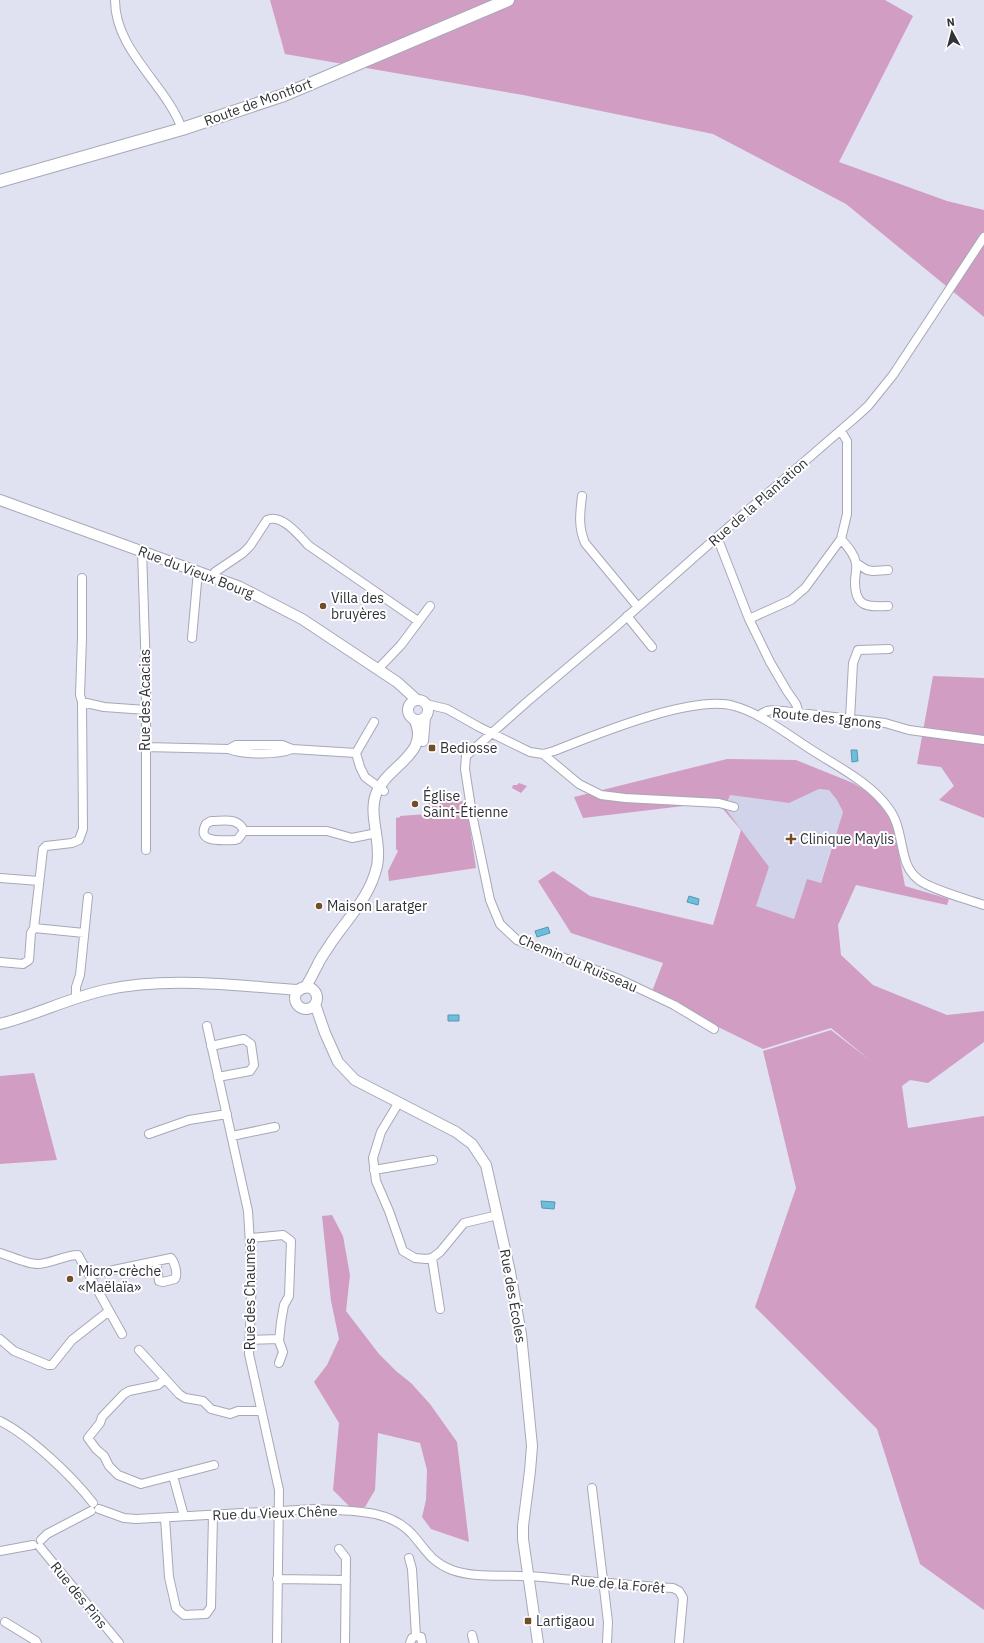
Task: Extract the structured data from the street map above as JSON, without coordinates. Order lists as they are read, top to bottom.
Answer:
{
  "streets": {
    "main road": ["Route de Montfort"],
    "street": [
      "Rue de la Plantation",
      "Rue du Vieux Bourg",
      "Rue des Acacias",
      "Route des Ignons",
      "Chemin du Ruisseau",
      "Rue des Chaumes",
      "Rue des Écoles",
      "Rue du Vieux Chêne",
      "Rue de la Forêt",
      "Rue des Pins"
    ]
  },
  "crossings": [
    ["Rue de la Plantation", "Chemin du Ruisseau"],
    ["Rue du Vieux Bourg", "Rue des Acacias"],
    ["Rue des Chaumes", "Rue du Vieux Chêne"],
    ["Rue des Écoles", "Rue du Vieux Chêne"],
    ["Rue des Écoles", "Rue de la Forêt"],
    ["Rue du Vieux Chêne", "Rue de la Forêt"]
  ],
  "places": {
    "other": [
      "Villa des bruyères",
      "Église Saint-Étienne",
      "Maison Laratger",
      "Micro-crèche «Maëlaïa»"
    ],
    "transit": ["Bediosse", "Lartigaou"],
    "health": ["Clinique Maylis"]
  },
  "north": "top"
}
